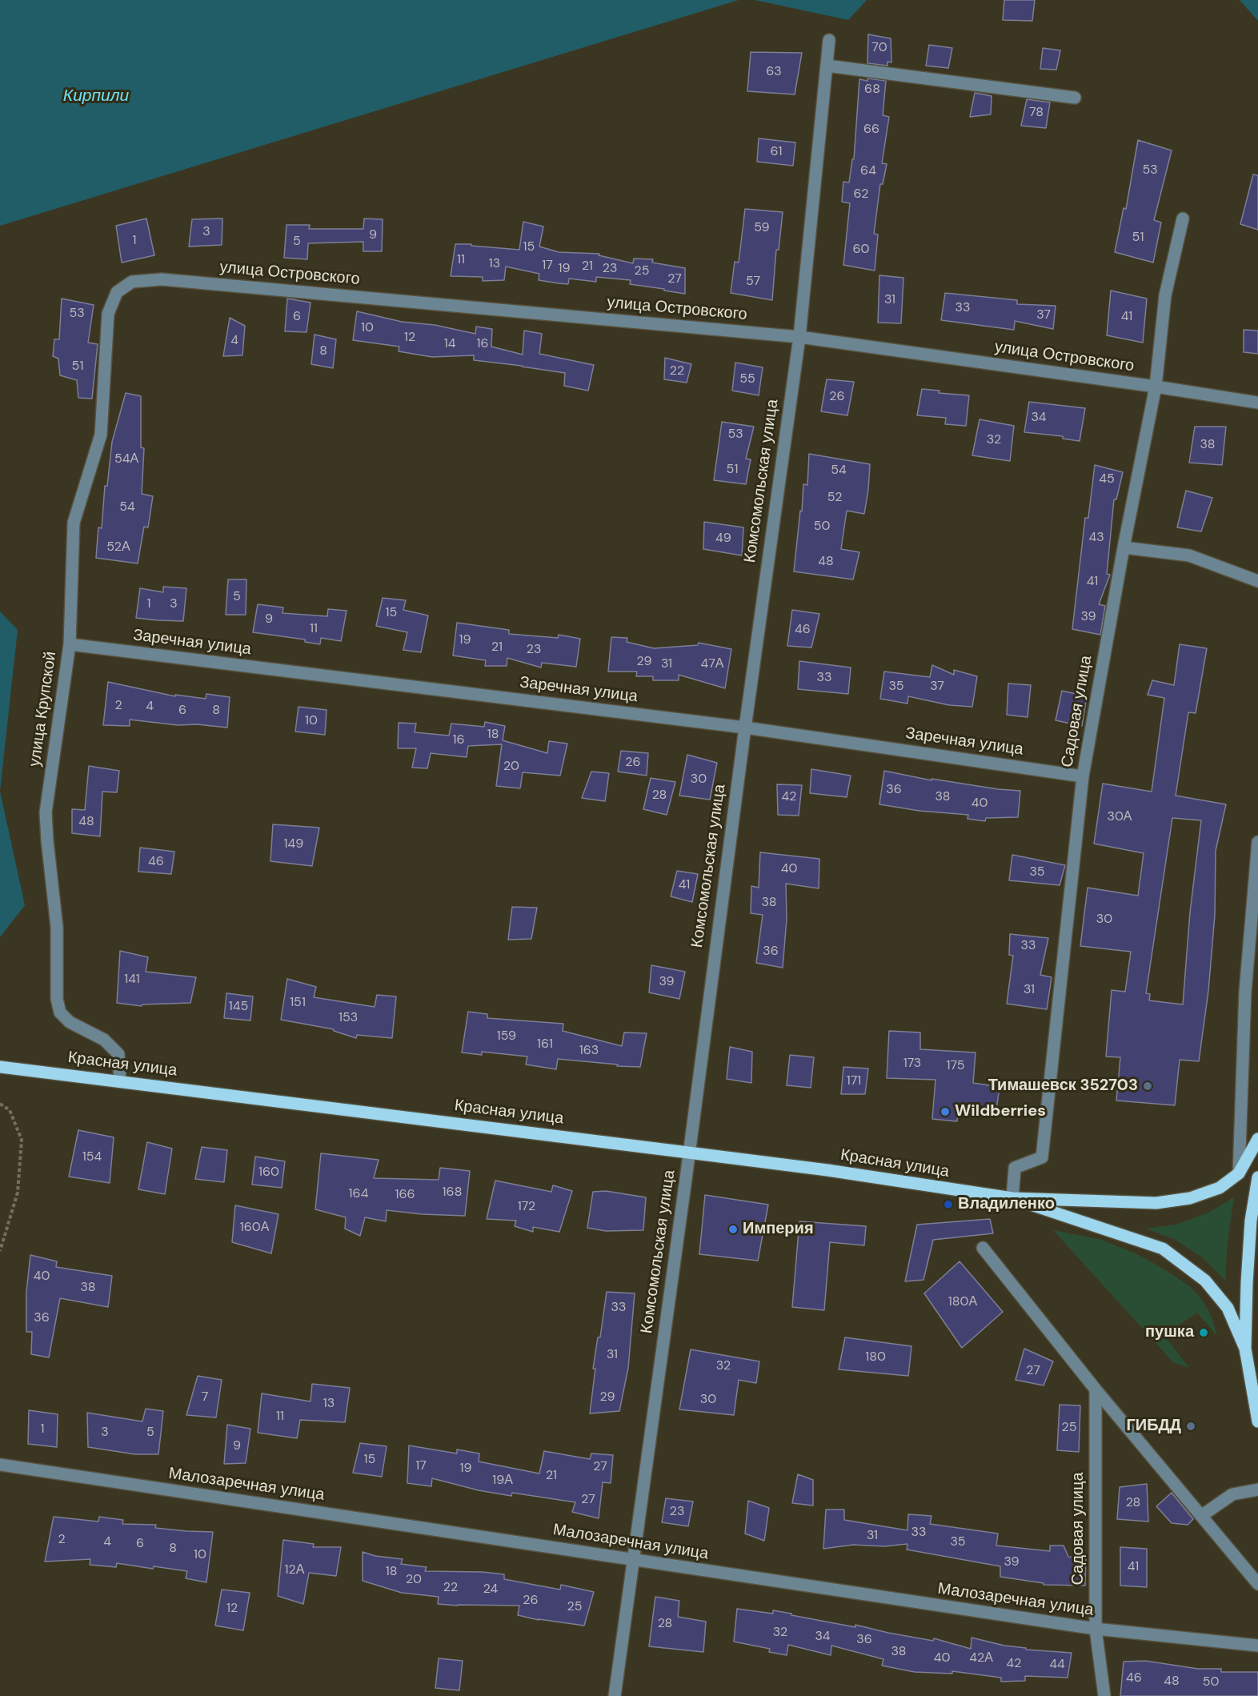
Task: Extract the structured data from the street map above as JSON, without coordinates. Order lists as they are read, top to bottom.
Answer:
{
  "streets": {
    "main road": ["Красная улица"],
    "street": [
      "улица Островского",
      "Комсомольская улица",
      "Заречная улица",
      "улица Крупской",
      "Садовая улица",
      "Малозаречная улица"
    ]
  },
  "crossings": [
    ["улица Островского", "Комсомольская улица"],
    ["улица Островского", "улица Крупской"],
    ["улица Островского", "Садовая улица"],
    ["Комсомольская улица", "Заречная улица"],
    ["Комсомольская улица", "Красная улица"],
    ["Комсомольская улица", "Малозаречная улица"],
    ["Заречная улица", "улица Крупской"],
    ["Заречная улица", "Садовая улица"],
    ["улица Крупской", "Красная улица"],
    ["Садовая улица", "Красная улица"],
    ["Садовая улица", "Малозаречная улица"]
  ],
  "water": ["Кирпили"],
  "places": [
    "Тимашевск 352703",
    "Wildberries",
    "Владиленко",
    "Империя",
    "пушка",
    "ГИБДД"
  ],
  "house_numbers": [
    "70",
    "63",
    "68",
    "78",
    "66",
    "61",
    "53",
    "64",
    "62",
    "59",
    "3",
    "9",
    "51",
    "1",
    "5",
    "15",
    "60",
    "11",
    "13",
    "17",
    "21",
    "19",
    "23",
    "25",
    "27",
    "57",
    "31",
    "33",
    "53",
    "37",
    "6",
    "41",
    "10",
    "12",
    "4",
    "14",
    "16",
    "8",
    "51",
    "22",
    "55",
    "26",
    "34",
    "53",
    "32",
    "38",
    "54А",
    "51",
    "54",
    "45",
    "52",
    "54",
    "50",
    "43",
    "49",
    "52А",
    "48",
    "41",
    "5",
    "1",
    "3",
    "15",
    "39",
    "9",
    "11",
    "46",
    "19",
    "21",
    "23",
    "29",
    "31",
    "47А",
    "33",
    "35",
    "37",
    "2",
    "4",
    "6",
    "8",
    "10",
    "18",
    "16",
    "26",
    "20",
    "30",
    "36",
    "28",
    "42",
    "38",
    "40",
    "30А",
    "48",
    "149",
    "46",
    "40",
    "35",
    "41",
    "38",
    "30",
    "33",
    "36",
    "141",
    "39",
    "31",
    "151",
    "145",
    "153",
    "159",
    "161",
    "163",
    "173",
    "175",
    "171",
    "154",
    "160",
    "168",
    "164",
    "166",
    "172",
    "160А",
    "40",
    "38",
    "180А",
    "33",
    "36",
    "31",
    "180",
    "32",
    "27",
    "7",
    "29",
    "30",
    "13",
    "11",
    "25",
    "1",
    "3",
    "5",
    "9",
    "15",
    "17",
    "27",
    "19",
    "21",
    "19А",
    "27",
    "28",
    "23",
    "33",
    "31",
    "2",
    "4",
    "35",
    "6",
    "8",
    "10",
    "39",
    "41",
    "12А",
    "18",
    "20",
    "22",
    "24",
    "26",
    "25",
    "12",
    "28",
    "32",
    "34",
    "36",
    "38",
    "40",
    "42А",
    "42",
    "44",
    "46",
    "48",
    "50"
  ]
}
